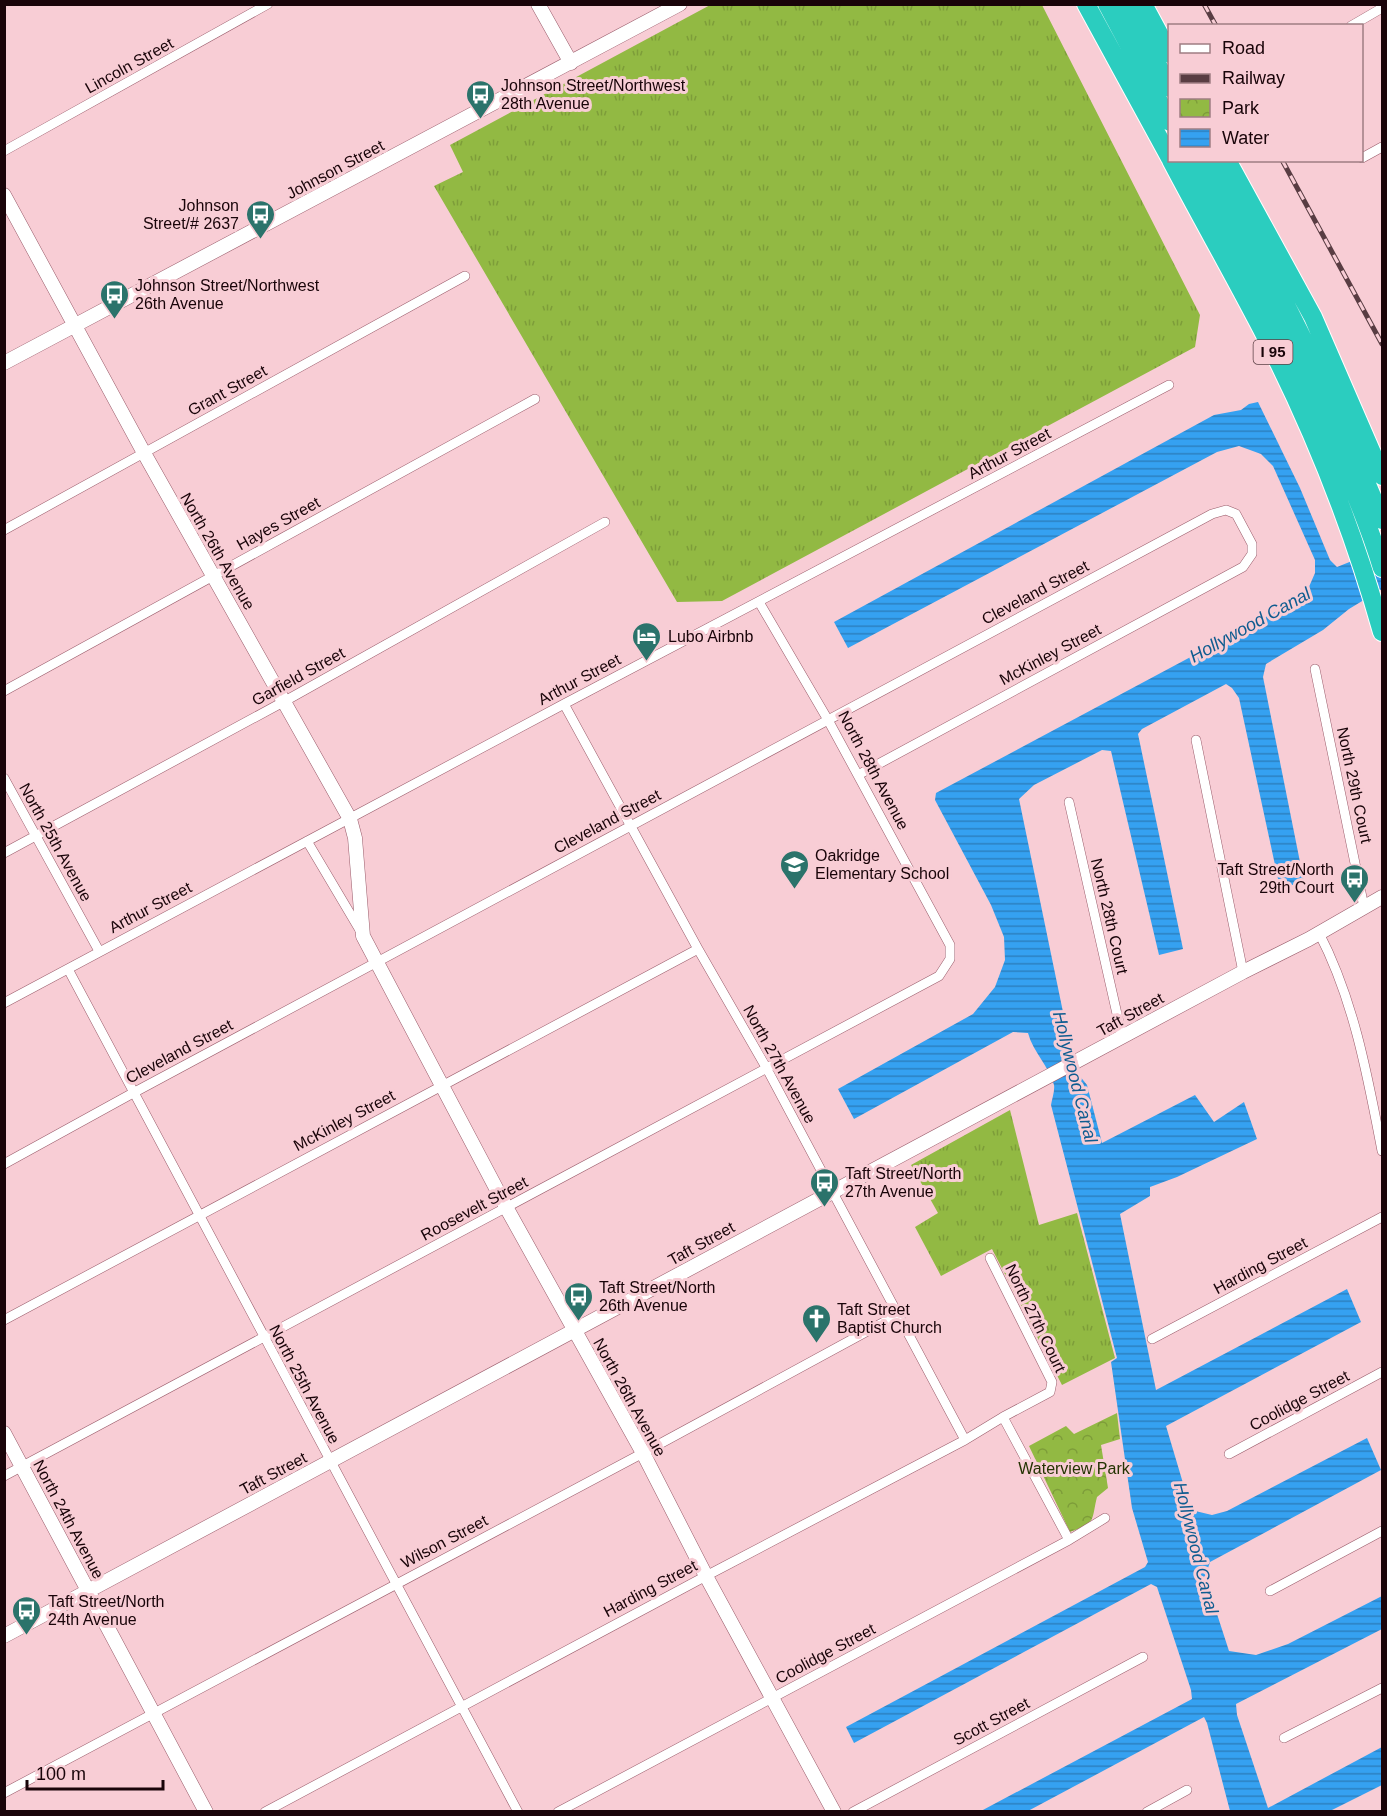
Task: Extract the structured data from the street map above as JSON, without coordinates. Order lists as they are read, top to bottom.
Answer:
{
  "streets": {
    "highway": ["I 95"],
    "street": [
      "Lincoln Street",
      "Johnson Street",
      "Grant Street",
      "Arthur Street",
      "Hayes Street",
      "North 26th Avenue",
      "Cleveland Street",
      "McKinley Street",
      "Garfield Street",
      "North 28th Avenue",
      "North 29th Court",
      "North 25th Avenue",
      "North 28th Court",
      "Taft Street",
      "North 27th Avenue",
      "Roosevelt Street",
      "Harding Street",
      "North 27th Court",
      "Coolidge Street",
      "North 24th Avenue",
      "Wilson Street",
      "Scott Street"
    ]
  },
  "crossings": [
    ["Johnson Street", "North 26th Avenue"],
    ["Grant Street", "North 26th Avenue"],
    ["Arthur Street", "North 26th Avenue"],
    ["Arthur Street", "North 28th Avenue"],
    ["Arthur Street", "North 25th Avenue"],
    ["Arthur Street", "North 27th Avenue"],
    ["Hayes Street", "North 26th Avenue"],
    ["North 26th Avenue", "Cleveland Street"],
    ["North 26th Avenue", "McKinley Street"],
    ["North 26th Avenue", "Garfield Street"],
    ["North 26th Avenue", "Taft Street"],
    ["North 26th Avenue", "Roosevelt Street"],
    ["North 26th Avenue", "Harding Street"],
    ["North 26th Avenue", "Coolidge Street"],
    ["North 26th Avenue", "Wilson Street"],
    ["Cleveland Street", "McKinley Street"],
    ["Cleveland Street", "North 28th Avenue"],
    ["Cleveland Street", "North 25th Avenue"],
    ["Cleveland Street", "North 27th Avenue"],
    ["McKinley Street", "North 28th Avenue"],
    ["McKinley Street", "North 25th Avenue"],
    ["McKinley Street", "North 27th Avenue"],
    ["Garfield Street", "North 25th Avenue"],
    ["North 28th Avenue", "Roosevelt Street"],
    ["North 29th Court", "Taft Street"],
    ["North 25th Avenue", "Taft Street"],
    ["North 25th Avenue", "Roosevelt Street"],
    ["North 25th Avenue", "Harding Street"],
    ["North 25th Avenue", "Wilson Street"],
    ["North 28th Court", "Taft Street"],
    ["Taft Street", "North 27th Avenue"],
    ["Taft Street", "North 24th Avenue"],
    ["North 27th Avenue", "Roosevelt Street"],
    ["North 27th Avenue", "Harding Street"],
    ["North 27th Avenue", "Wilson Street"],
    ["Roosevelt Street", "North 24th Avenue"],
    ["Harding Street", "North 27th Court"],
    ["North 24th Avenue", "Wilson Street"]
  ],
  "water": ["Hollywood Canal"],
  "parks": ["Waterview Park"],
  "places": {
    "bus stop": [
      "Johnson Street/Northwest 28th Avenue",
      "Johnson Street/# 2637",
      "Johnson Street/Northwest 26th Avenue",
      "Taft Street/North 29th Court",
      "Taft Street/North 27th Avenue",
      "Taft Street/North 26th Avenue",
      "Taft Street/North 24th Avenue"
    ],
    "hotel": ["Lubo Airbnb"],
    "school or university": ["Oakridge Elementary School"],
    "church": ["Taft Street Baptist Church"]
  },
  "legend": [
    "Road",
    "Railway",
    "Park",
    "Water"
  ],
  "scale_bar": "100 m"
}
